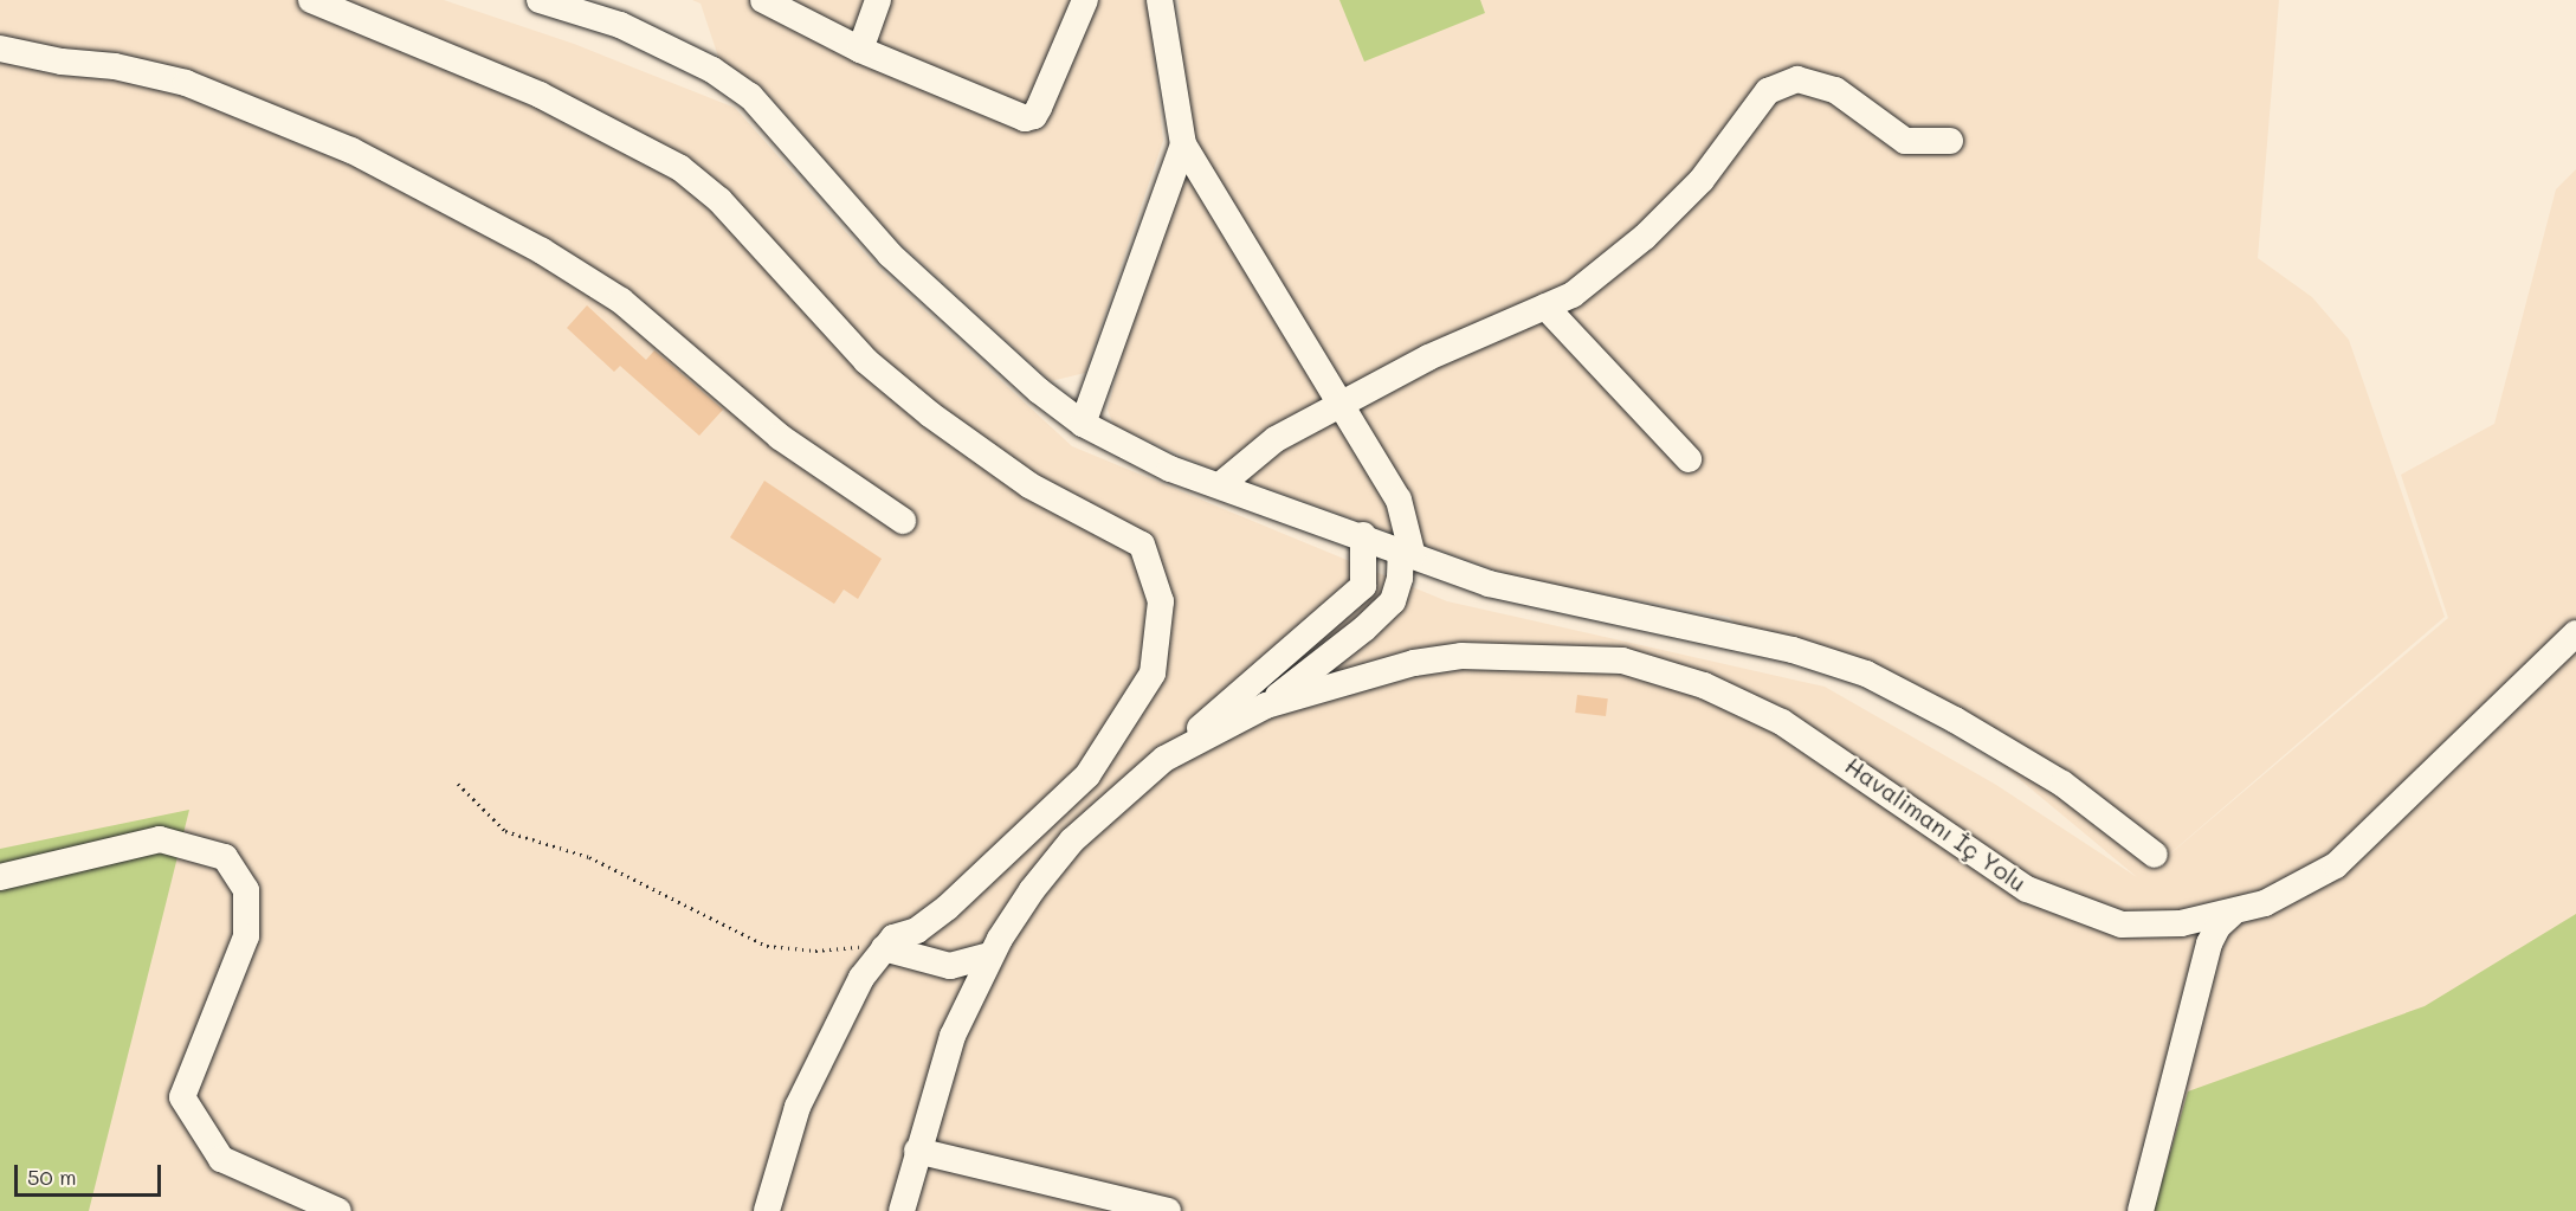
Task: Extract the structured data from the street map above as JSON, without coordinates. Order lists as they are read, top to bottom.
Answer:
{
  "streets": {
    "street": ["Havalimanı İç Yolu"]
  },
  "scale_bar": "50 m"
}
